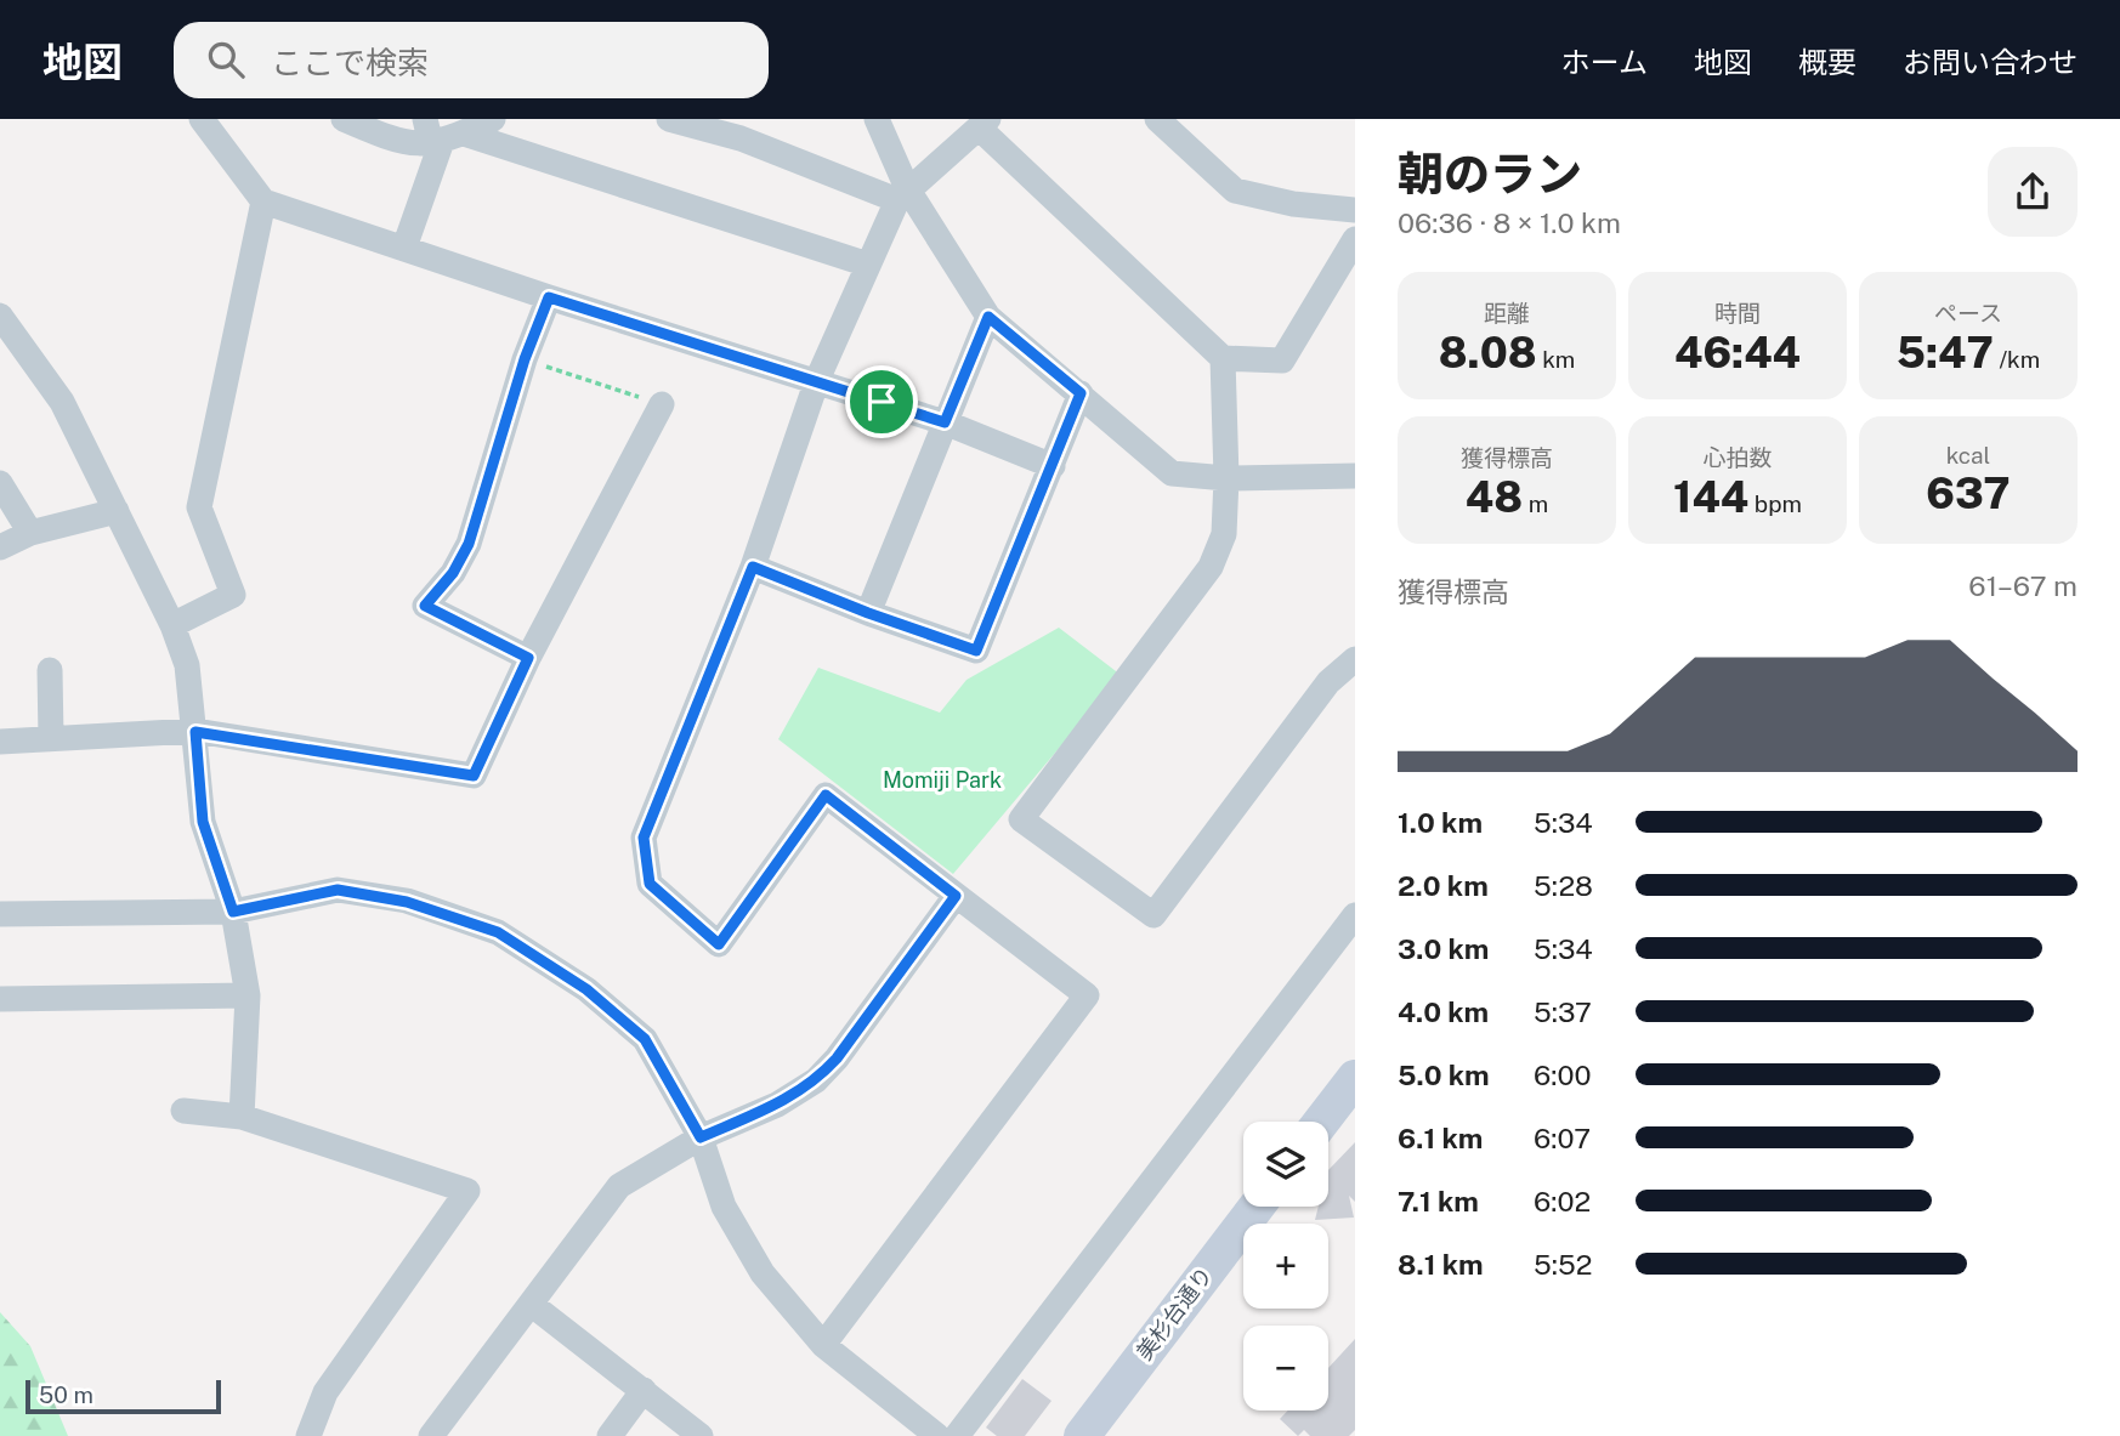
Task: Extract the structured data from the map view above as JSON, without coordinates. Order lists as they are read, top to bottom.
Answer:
{
  "streets": {
    "street": ["美杉台通り"]
  },
  "parks": ["Momiji Park"],
  "scale_bar": "50 m",
  "page": {
    "header": "地図",
    "search": "ここで検索",
    "nav": [
      "ホーム",
      "地図",
      "概要",
      "お問い合わせ"
    ],
    "heading": ["朝のラン", "06:36 · 8 × 1.0 km"],
    "stats": [
      ["距離", "8.08 km"],
      ["時間", "46:44"],
      ["ペース", "5:47 /km"],
      ["獲得標高", "48 m"],
      ["心拍数", "144 bpm"],
      ["kcal", "637"]
    ],
    "chart": ["獲得標高", "61–67 m"],
    "list": [
      {
        "name": "1.0 km",
        "note": "5:34"
      },
      {
        "name": "2.0 km",
        "note": "5:28"
      },
      {
        "name": "3.0 km",
        "note": "5:34"
      },
      {
        "name": "4.0 km",
        "note": "5:37"
      },
      {
        "name": "5.0 km",
        "note": "6:00"
      },
      {
        "name": "6.1 km",
        "note": "6:07"
      },
      {
        "name": "7.1 km",
        "note": "6:02"
      },
      {
        "name": "8.1 km",
        "note": "5:52"
      }
    ],
    "map_buttons": ["+", "−"],
    "scale": "50 m"
  }
}
